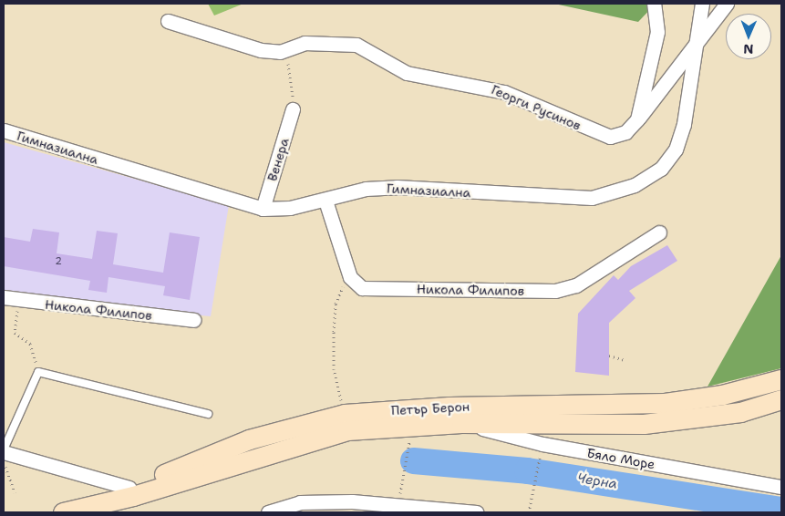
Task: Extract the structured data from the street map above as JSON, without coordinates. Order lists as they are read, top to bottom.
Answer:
{
  "streets": {
    "main road": ["Петър Берон"],
    "street": [
      "Георги Русинов",
      "Гимназиална",
      "Венера",
      "Никола Филипов",
      "Бяло Море"
    ]
  },
  "crossings": [
    ["Георги Русинов", "Гимназиална"],
    ["Гимназиална", "Венера"],
    ["Петър Берон", "Бяло Море"]
  ],
  "water": ["Черна"],
  "house_numbers": ["2"],
  "north": "bottom"
}
